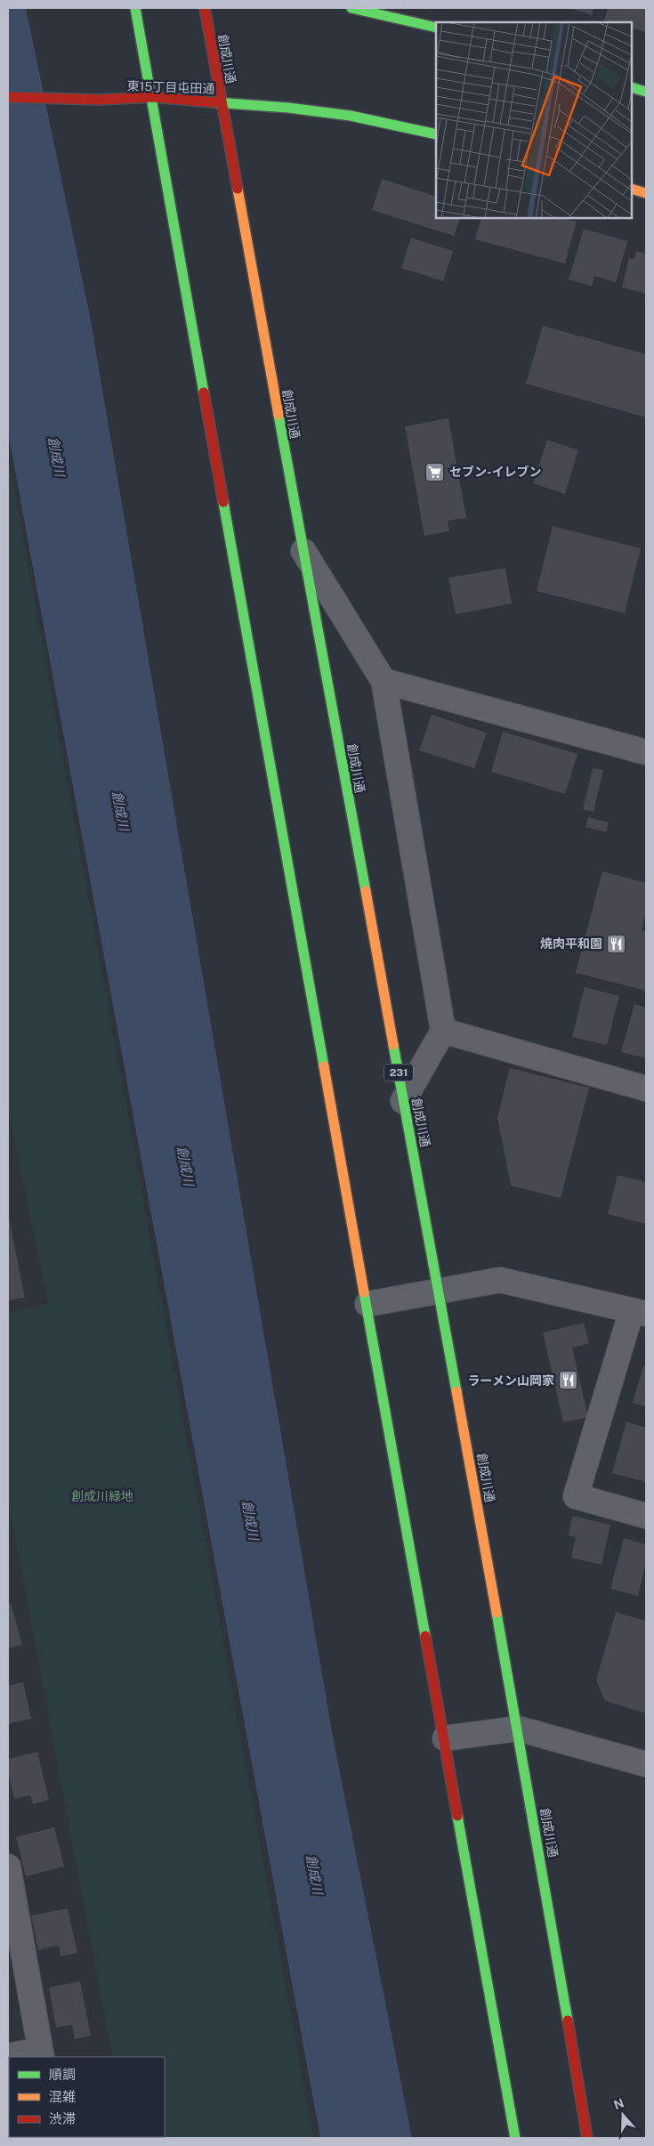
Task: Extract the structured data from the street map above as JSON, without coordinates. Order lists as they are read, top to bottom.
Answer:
{
  "streets": {
    "main road": ["創成川通", "東15丁目屯田通", "231"]
  },
  "crossings": [
    ["創成川通", "東15丁目屯田通"]
  ],
  "water": ["創成川"],
  "parks": ["創成川緑地"],
  "places": {
    "supermarket": ["セブン-イレブン"],
    "restaurant": ["焼肉平和園", "ラーメン山岡家"]
  },
  "legend": ["順調", "混雑", "渋滞"],
  "north": "top"
}
